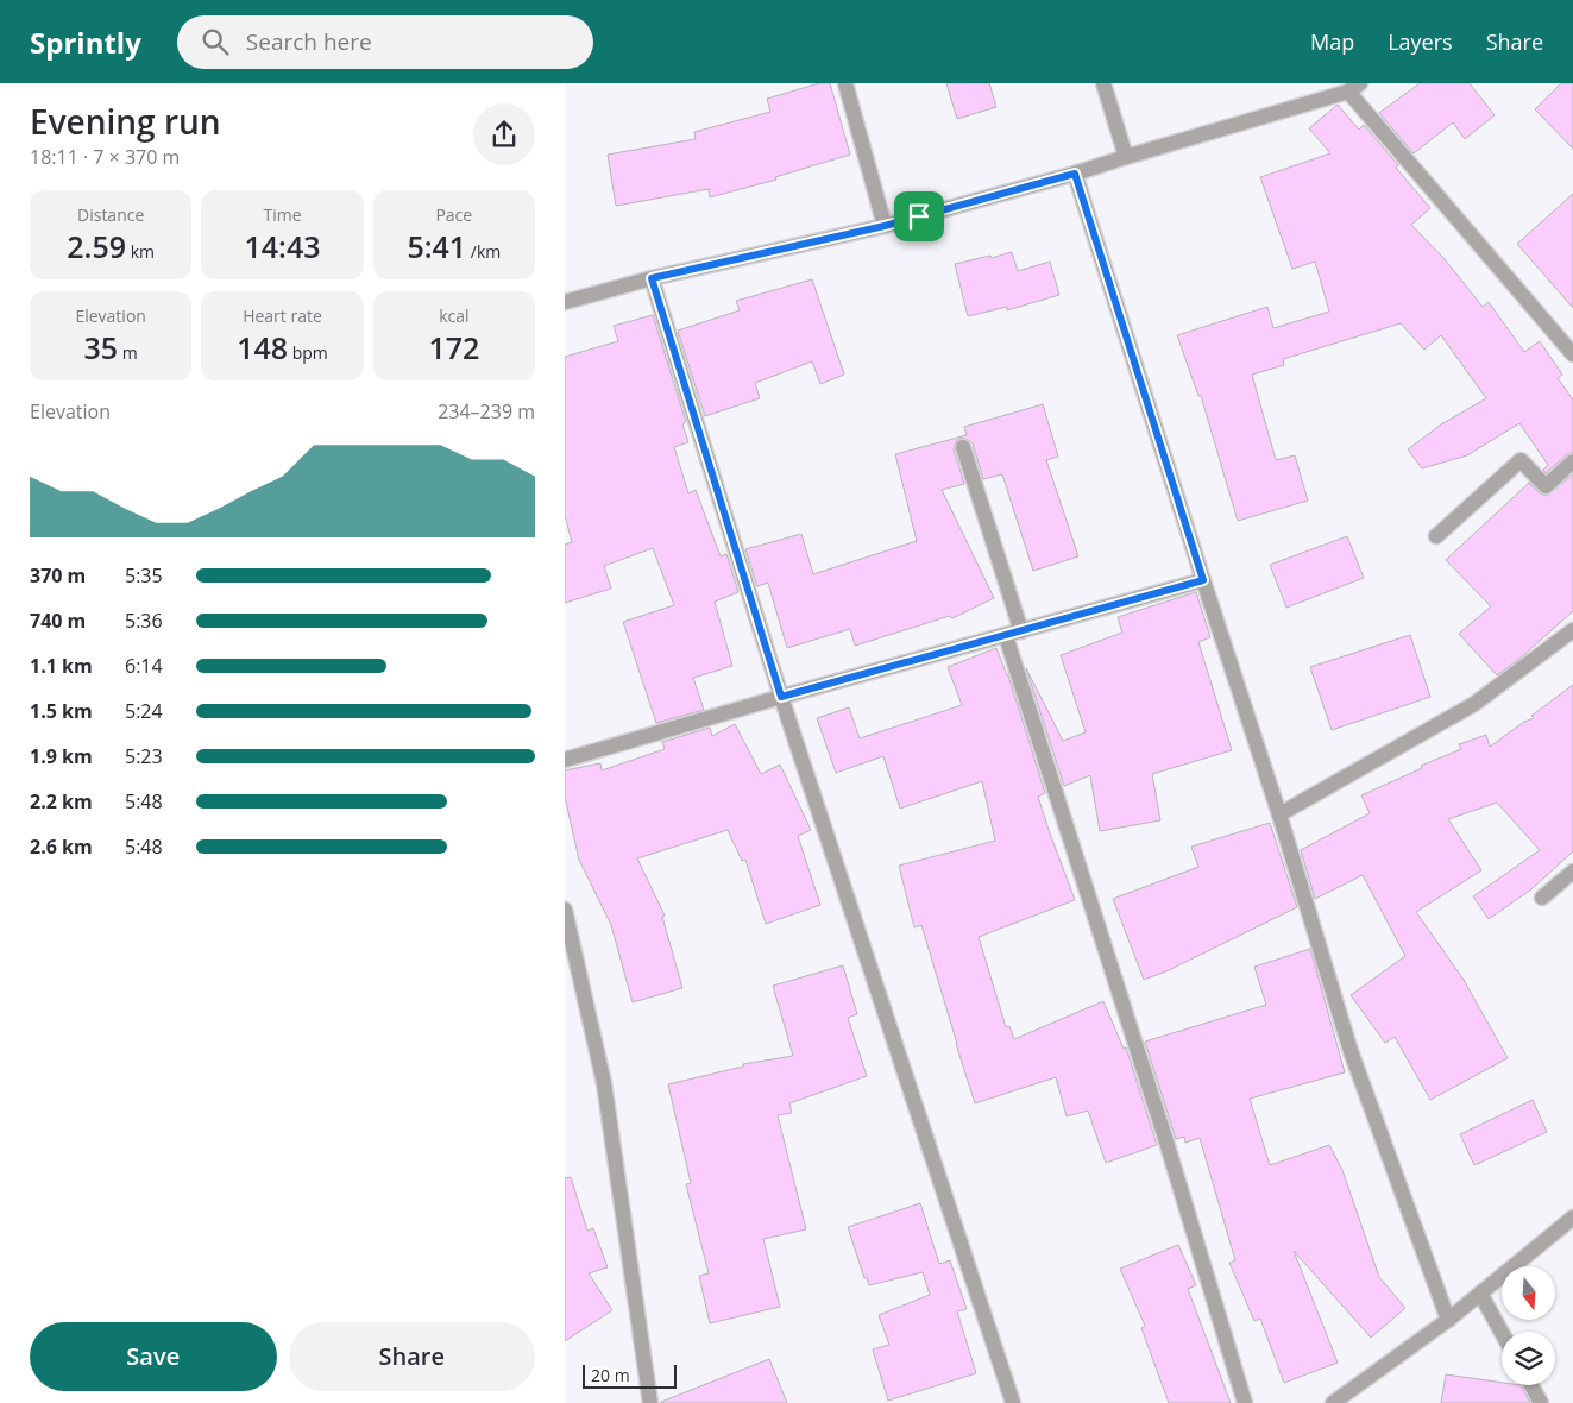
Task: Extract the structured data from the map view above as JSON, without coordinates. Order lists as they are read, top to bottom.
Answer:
{
  "scale_bar": "20 m",
  "north": "bottom",
  "page": {
    "header": "Sprintly",
    "search": "Search here",
    "nav": ["Map", "Layers", "Share"],
    "heading": ["Evening run", "18:11 · 7 × 370 m"],
    "stats": [
      ["Distance", "2.59 km"],
      ["Time", "14:43"],
      ["Pace", "5:41 /km"],
      ["Elevation", "35 m"],
      ["Heart rate", "148 bpm"],
      ["kcal", "172"]
    ],
    "chart": ["Elevation", "234–239 m"],
    "list": [
      {
        "name": "370 m",
        "note": "5:35"
      },
      {
        "name": "740 m",
        "note": "5:36"
      },
      {
        "name": "1.1 km",
        "note": "6:14"
      },
      {
        "name": "1.5 km",
        "note": "5:24"
      },
      {
        "name": "1.9 km",
        "note": "5:23"
      },
      {
        "name": "2.2 km",
        "note": "5:48"
      },
      {
        "name": "2.6 km",
        "note": "5:48"
      }
    ],
    "buttons": ["Save", "Share"],
    "scale": "20 m"
  }
}
